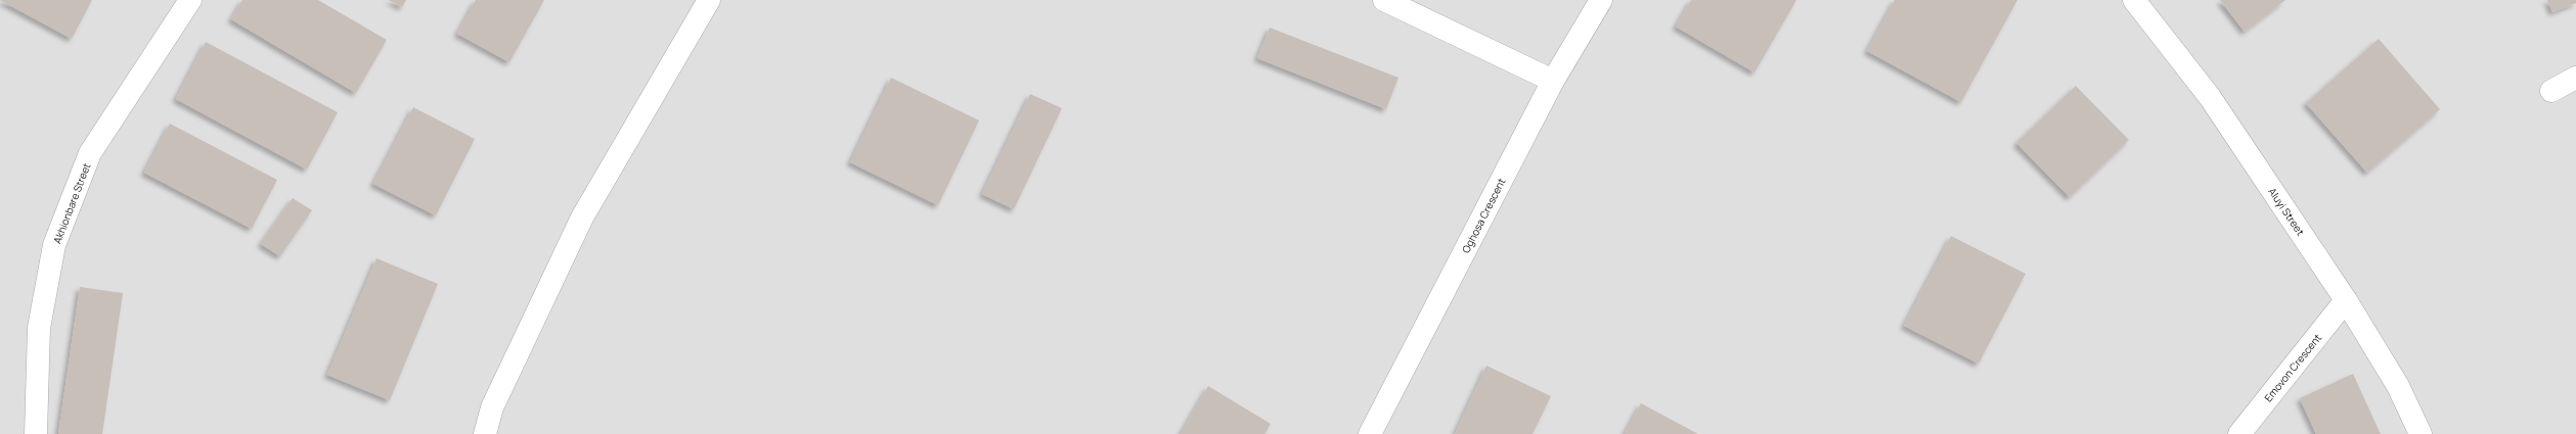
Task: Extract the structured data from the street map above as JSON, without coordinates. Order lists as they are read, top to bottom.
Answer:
{
  "streets": {
    "street": [
      "Akhionbare Street",
      "Aluyi Street",
      "Oghosa Crescent",
      "Emovon Crescent"
    ]
  },
  "crossings": [
    ["Aluyi Street", "Emovon Crescent"]
  ]
}
